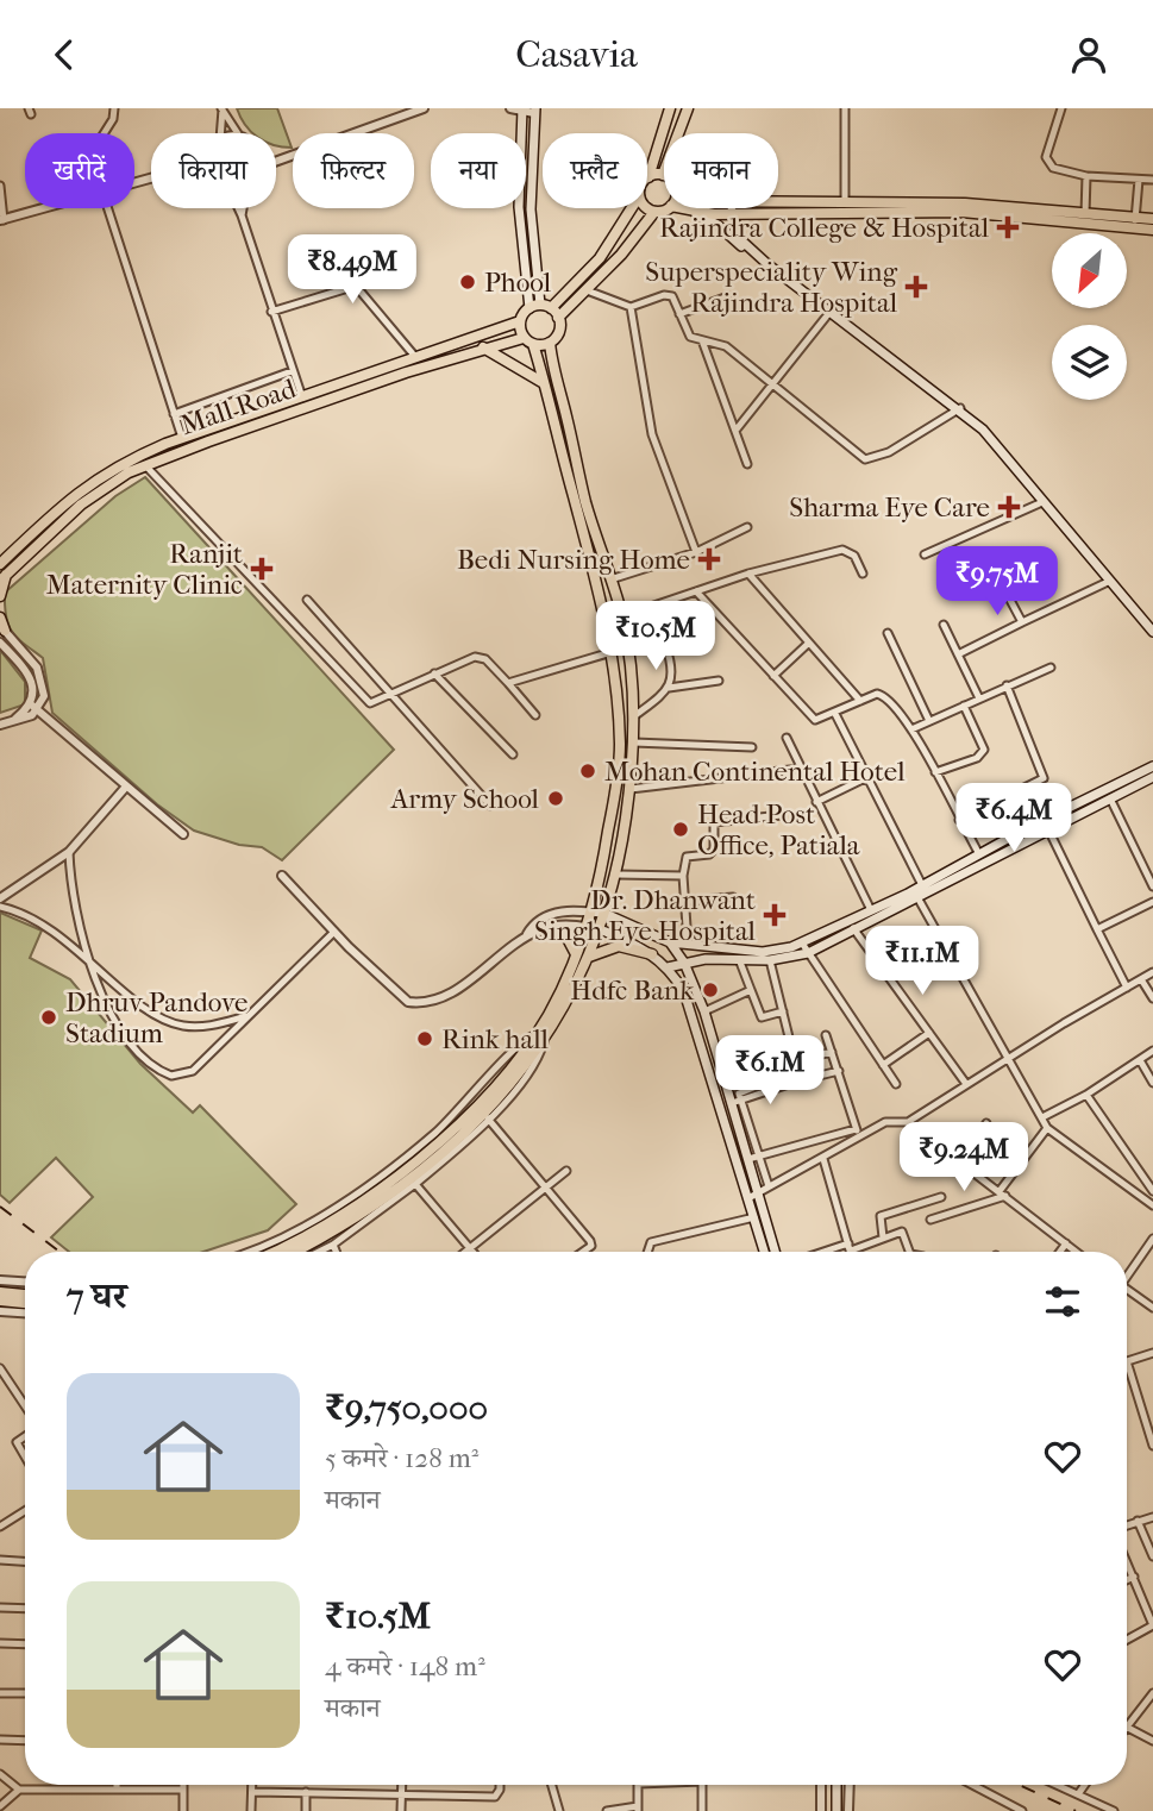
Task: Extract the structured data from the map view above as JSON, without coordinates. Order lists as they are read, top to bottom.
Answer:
{
  "streets": {
    "main road": ["Mall Road"]
  },
  "places": {
    "health": [
      "Rajindra College & Hospital",
      "Superspeciality Wing Rajindra Hospital",
      "Sharma Eye Care",
      "Bedi Nursing Home",
      "Ranjit Maternity Clinic",
      "Dr. Dhanwant Singh Eye Hospital"
    ],
    "other": [
      "Phool",
      "Mohan Continental Hotel",
      "Army School",
      "Head Post Office, Patiala",
      "Hdfc Bank",
      "Dhruv Pandove Stadium",
      "Rink hall"
    ]
  },
  "north": "bottom left",
  "page": {
    "header": "Casavia",
    "chip": [
      "खरीदें",
      "किराया",
      "फ़िल्टर",
      "नया",
      "फ़्लैट",
      "मकान"
    ],
    "price": [
      "₹8.49M",
      "₹9.75M",
      "₹10.5M",
      "₹6.4M",
      "₹11.1M",
      "₹6.1M",
      "₹9.24M"
    ],
    "heading": "7 घर",
    "list": [
      {
        "name": "₹9,750,000",
        "note": "5 कमरे · 128 m² · मकान"
      },
      {
        "name": "₹10.5M",
        "note": "4 कमरे · 148 m² · मकान"
      }
    ]
  }
}
